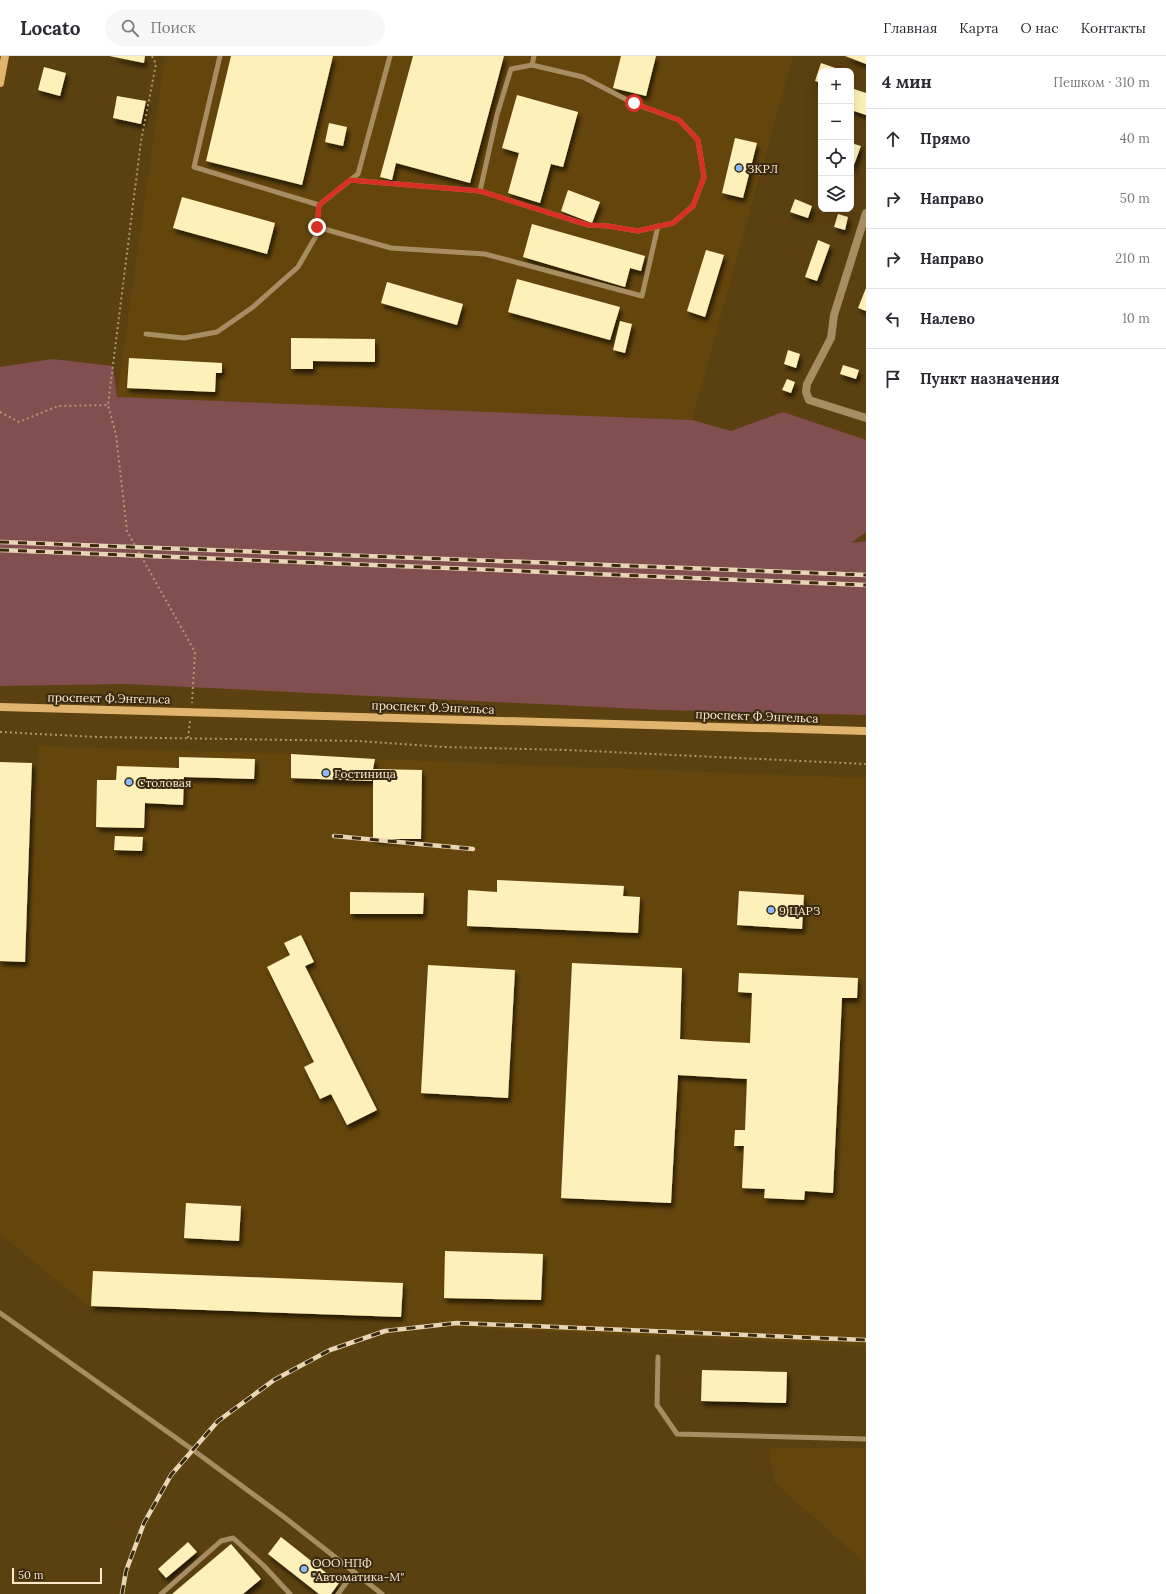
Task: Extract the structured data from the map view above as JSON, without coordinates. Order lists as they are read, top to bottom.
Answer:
{
  "streets": {
    "street": ["проспект Ф.Энгельса"]
  },
  "places": [
    "ЗКРЛ",
    "Гостиница",
    "Столовая",
    "9 ЦАРЗ",
    "ООО НПФ \"Автоматика-М\""
  ],
  "scale_bar": "50 m",
  "page": {
    "header": "Locato",
    "search": "Поиск",
    "nav": [
      "Главная",
      "Карта",
      "О нас",
      "Контакты"
    ],
    "heading": ["4 мин", "Пешком · 310 m"],
    "map_buttons": ["+", "−"],
    "list": [
      ["Прямо", "40 m"],
      ["Направо", "50 m"],
      ["Направо", "210 m"],
      ["Налево", "10 m"],
      "Пункт назначения"
    ],
    "scale": "50 m"
  }
}
